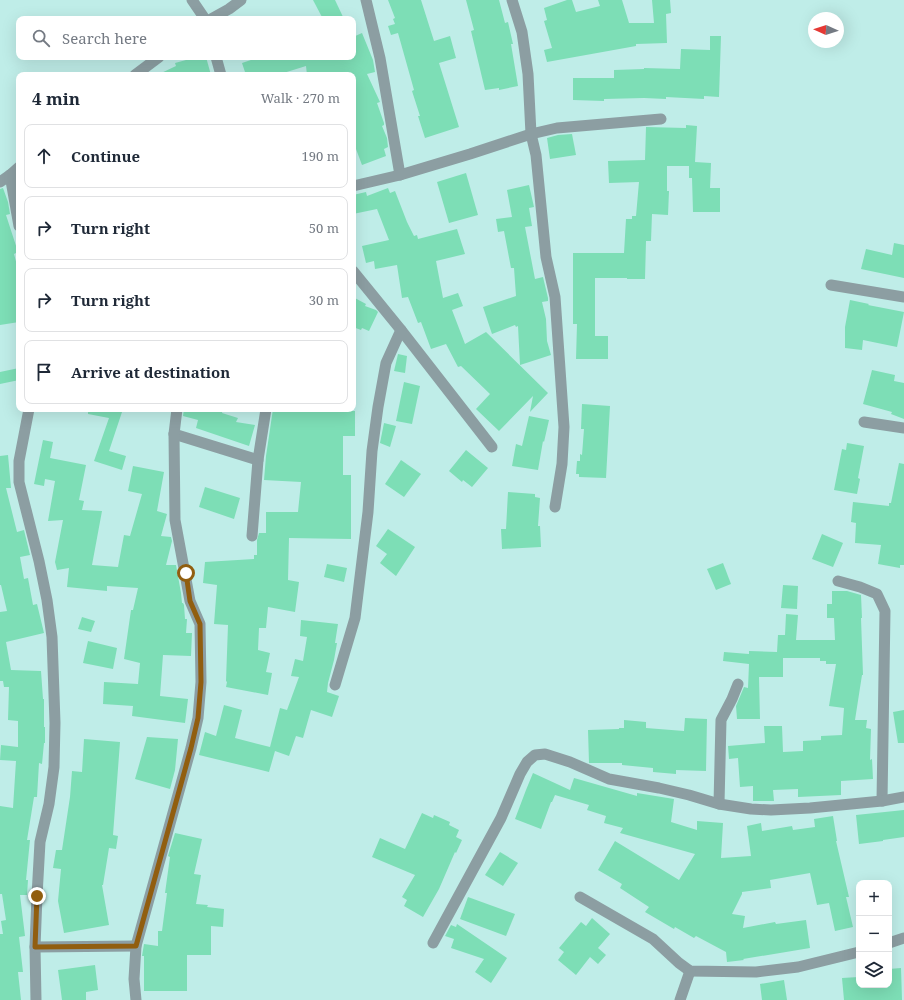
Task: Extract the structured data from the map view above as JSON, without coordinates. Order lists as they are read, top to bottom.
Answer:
{
  "north": "left",
  "page": {
    "search": "Search here",
    "heading": ["4 min", "Walk · 270 m"],
    "list": [
      ["Continue", "190 m"],
      ["Turn right", "50 m"],
      ["Turn right", "30 m"],
      "Arrive at destination"
    ],
    "map_buttons": ["+", "−"]
  }
}
